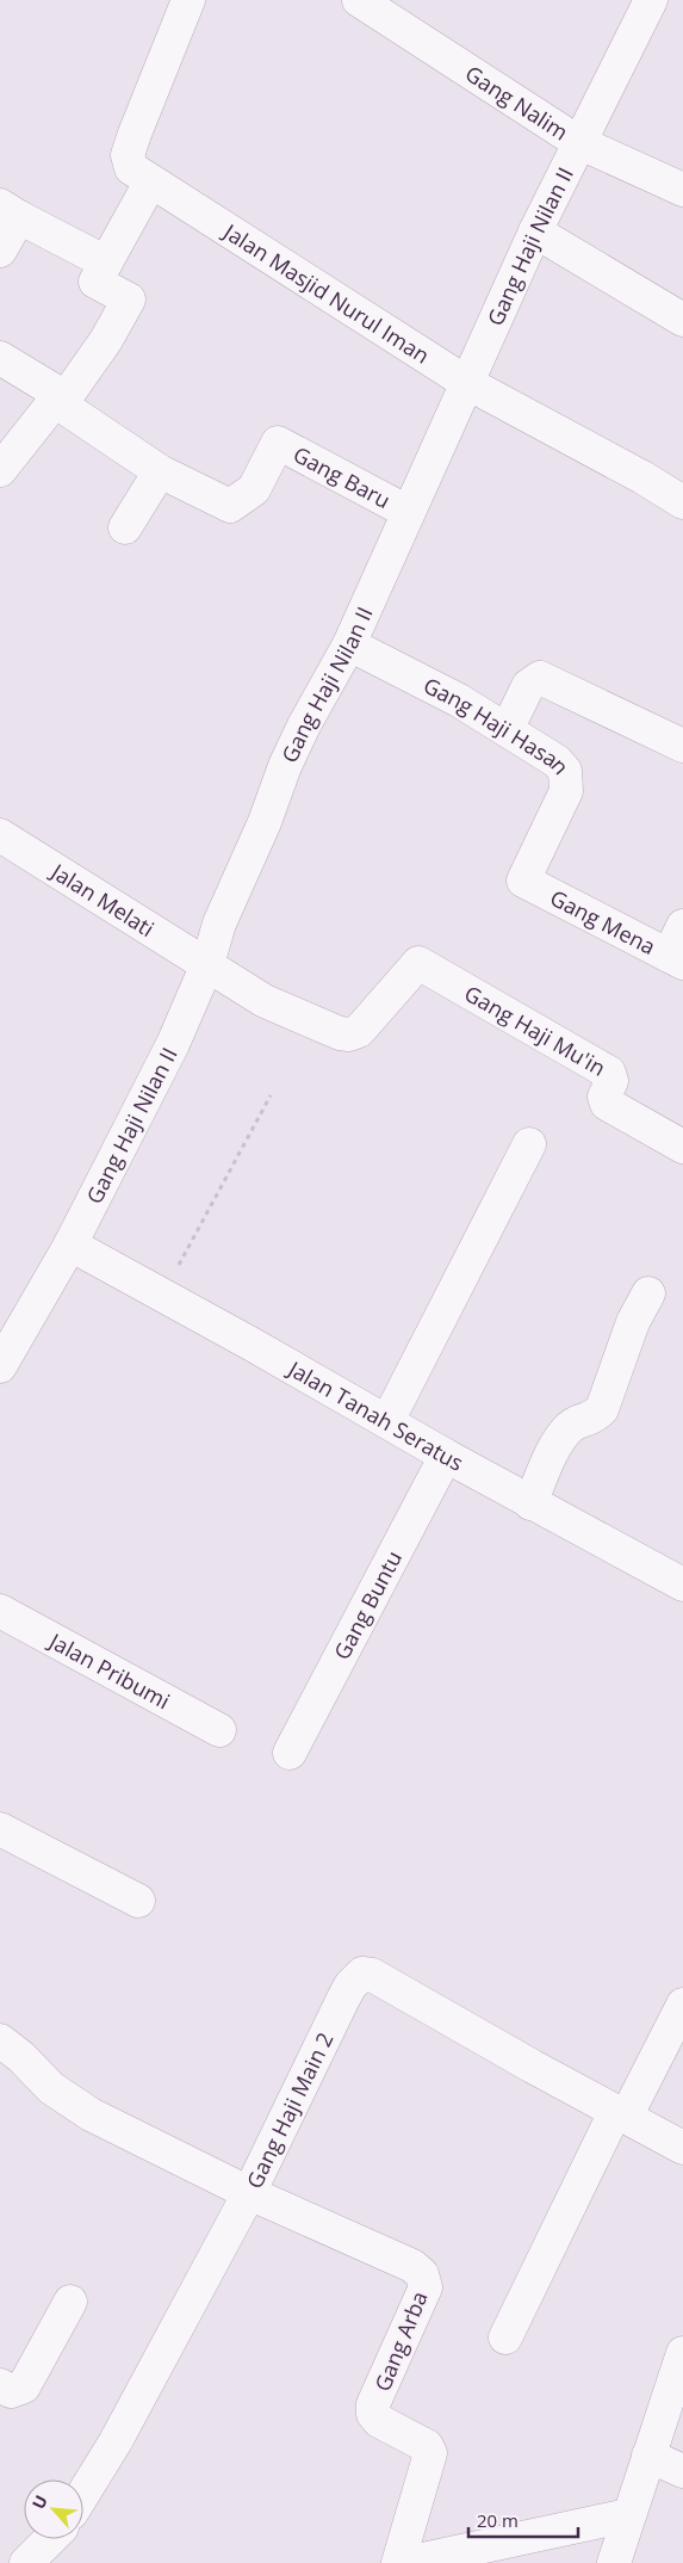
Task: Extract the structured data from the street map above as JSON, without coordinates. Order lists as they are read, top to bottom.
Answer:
{
  "streets": {
    "street": [
      "Gang Nalim",
      "Gang Haji Nilan II",
      "Jalan Masjid Nurul Iman",
      "Gang Baru",
      "Gang Haji Hasan",
      "Jalan Melati",
      "Gang Mena",
      "Gang Haji Mu'in",
      "Jalan Tanah Seratus",
      "Gang Buntu",
      "Jalan Pribumi",
      "Gang Haji Main 2",
      "Gang Arba"
    ]
  },
  "crossings": [
    ["Gang Nalim", "Gang Haji Nilan II"],
    ["Gang Haji Nilan II", "Jalan Masjid Nurul Iman"],
    ["Gang Haji Nilan II", "Gang Baru"],
    ["Gang Haji Nilan II", "Gang Haji Hasan"],
    ["Gang Haji Nilan II", "Jalan Melati"],
    ["Gang Haji Nilan II", "Gang Haji Mu'in"],
    ["Gang Haji Nilan II", "Jalan Tanah Seratus"],
    ["Gang Haji Hasan", "Gang Mena"],
    ["Jalan Melati", "Gang Haji Mu'in"],
    ["Jalan Tanah Seratus", "Gang Buntu"],
    ["Gang Haji Main 2", "Gang Arba"]
  ],
  "scale_bar": "20 m",
  "north": "top left"
}
